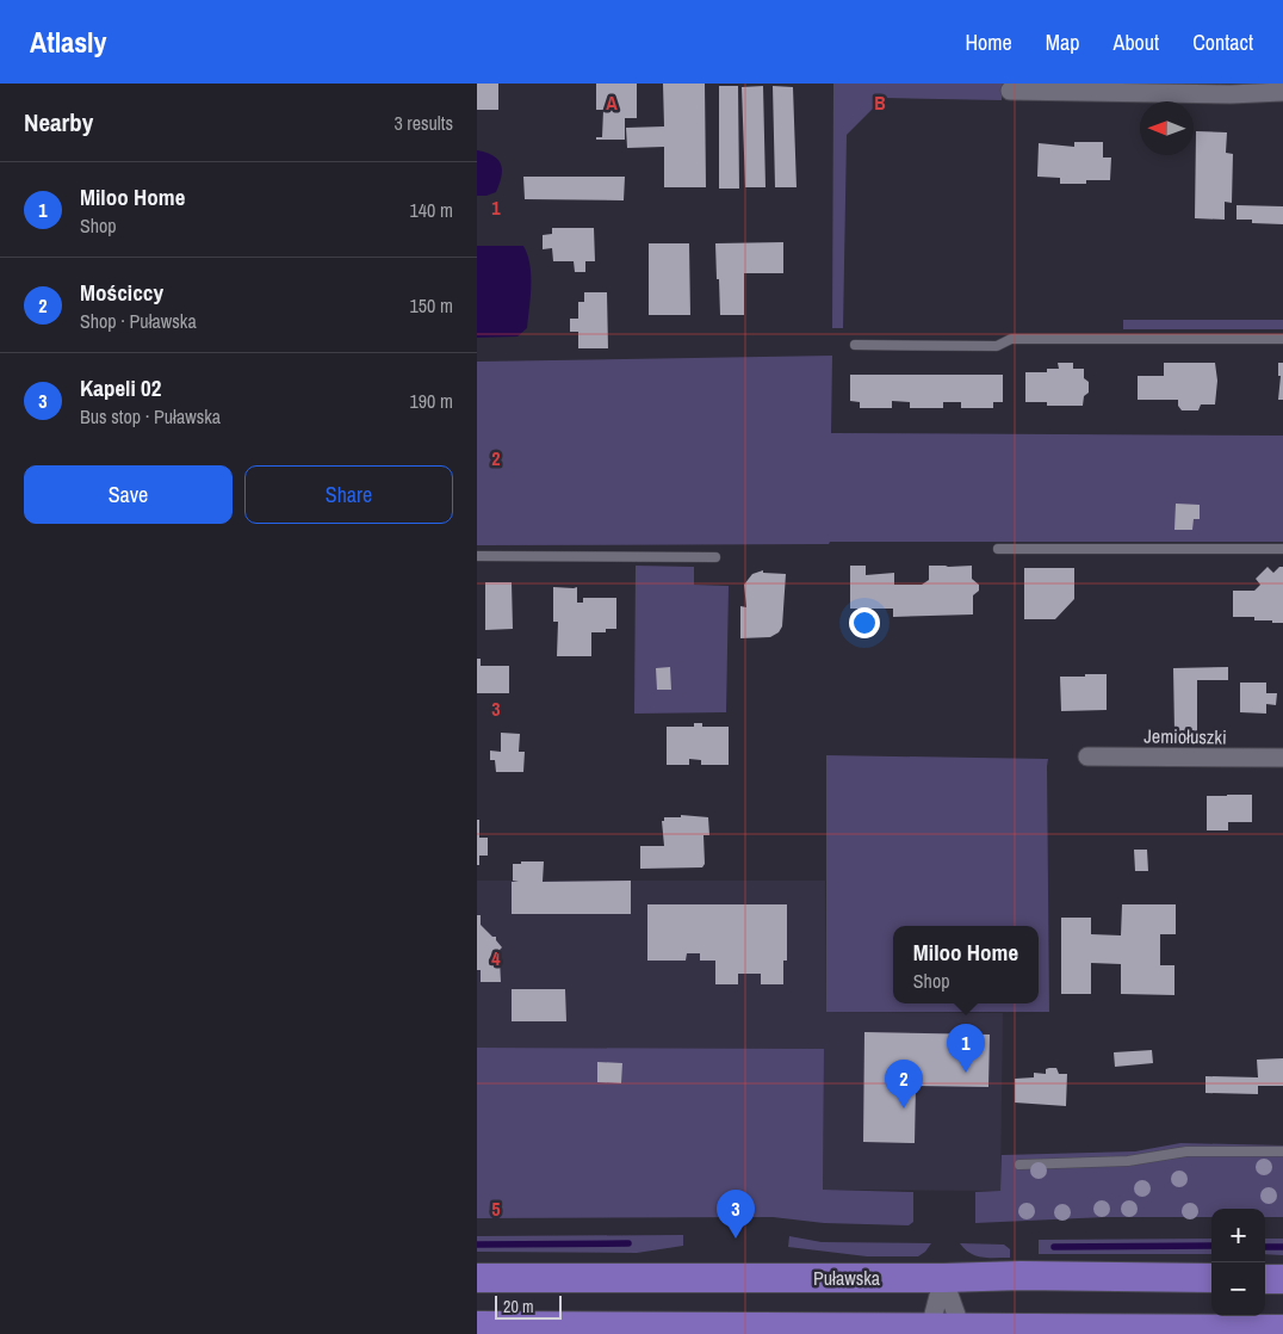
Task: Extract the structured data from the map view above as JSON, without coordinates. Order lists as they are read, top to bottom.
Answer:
{
  "streets": {
    "main road": ["Puławska"],
    "street": ["Jemiołuszki"]
  },
  "scale_bar": "20 m",
  "north": "left",
  "page": {
    "header": "Atlasly",
    "nav": [
      "Home",
      "Map",
      "About",
      "Contact"
    ],
    "heading": ["Nearby", "3 results"],
    "list": [
      {
        "mark": "1",
        "name": "Miloo Home",
        "note": "Shop",
        "value": "140 m"
      },
      {
        "mark": "2",
        "name": "Mościccy",
        "note": "Shop · Puławska",
        "value": "150 m"
      },
      {
        "mark": "3",
        "name": "Kapeli 02",
        "note": "Bus stop · Puławska",
        "value": "190 m"
      }
    ],
    "buttons": ["Save", "Share"],
    "popup": ["Miloo Home", "Shop"],
    "pins": ["1", "2", "3"],
    "map_buttons": ["+", "−"],
    "scale": "20 m"
  },
  "grid": {
    "columns": ["A", "B"],
    "rows": [
      "1",
      "2",
      "3",
      "4",
      "5"
    ]
  }
}
